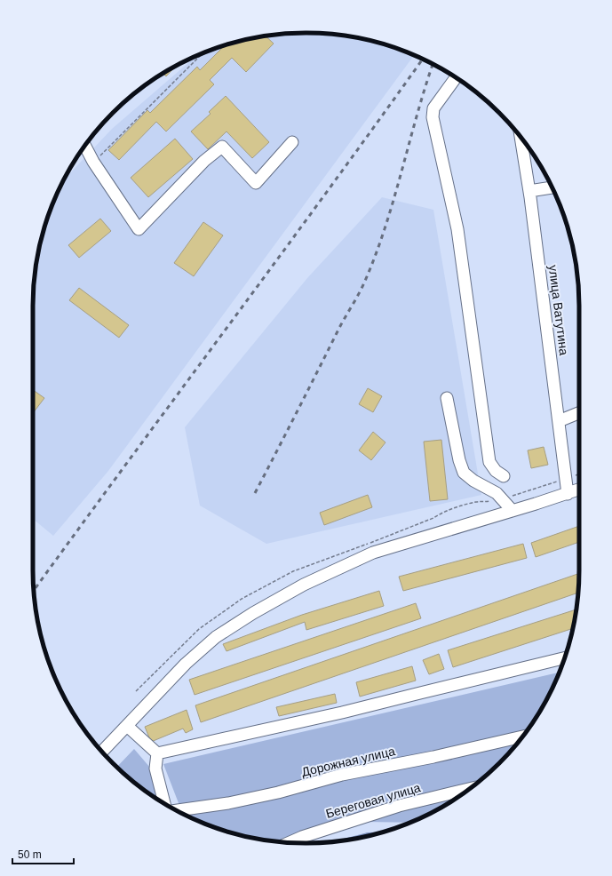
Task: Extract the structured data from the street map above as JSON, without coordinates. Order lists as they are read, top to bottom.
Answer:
{
  "streets": {
    "street": ["улица Ватутина", "Дорожная улица", "Береговая улица"]
  },
  "scale_bar": "50 m"
}
